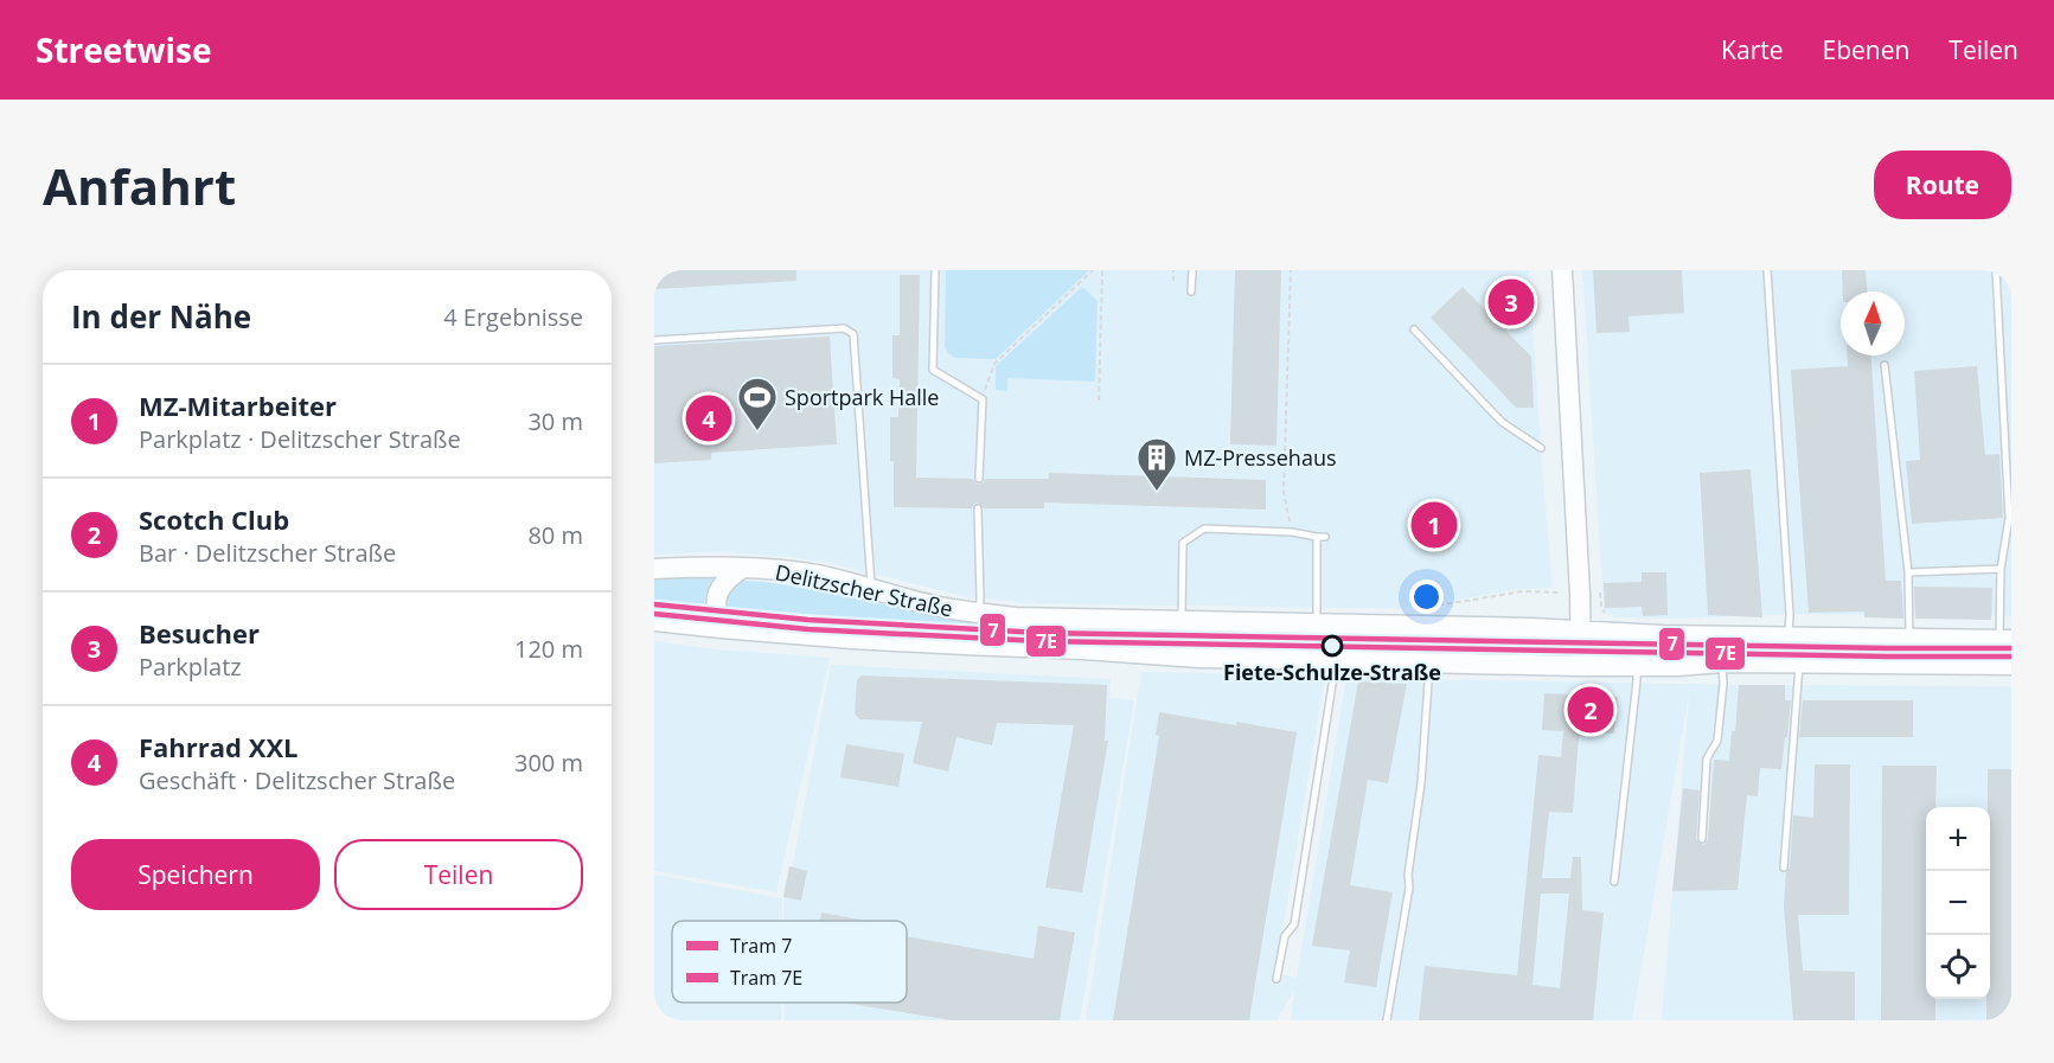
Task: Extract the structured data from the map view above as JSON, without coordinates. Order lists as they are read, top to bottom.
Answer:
{
  "streets": {
    "main road": ["Delitzscher Straße"]
  },
  "places": {
    "sports": ["Sportpark Halle"],
    "building": ["MZ-Pressehaus"],
    "other": ["Fiete-Schulze-Straße"]
  },
  "lines": ["tram line 7", "tram line 7E"],
  "legend": ["Tram 7", "Tram 7E"],
  "north": "top",
  "page": {
    "header": "Streetwise",
    "nav": ["Karte", "Ebenen", "Teilen"],
    "buttons": [
      "Route",
      ["Speichern", "Teilen"]
    ],
    "title": "Anfahrt",
    "heading": ["In der Nähe", "4 Ergebnisse"],
    "pins": [
      "3",
      "4",
      "1",
      "2"
    ],
    "list": [
      {
        "mark": "1",
        "name": "MZ-Mitarbeiter",
        "note": "Parkplatz · Delitzscher Straße",
        "value": "30 m"
      },
      {
        "mark": "2",
        "name": "Scotch Club",
        "note": "Bar · Delitzscher Straße",
        "value": "80 m"
      },
      {
        "mark": "3",
        "name": "Besucher",
        "note": "Parkplatz",
        "value": "120 m"
      },
      {
        "mark": "4",
        "name": "Fahrrad XXL",
        "note": "Geschäft · Delitzscher Straße",
        "value": "300 m"
      }
    ],
    "map_buttons": ["+", "−"]
  }
}
